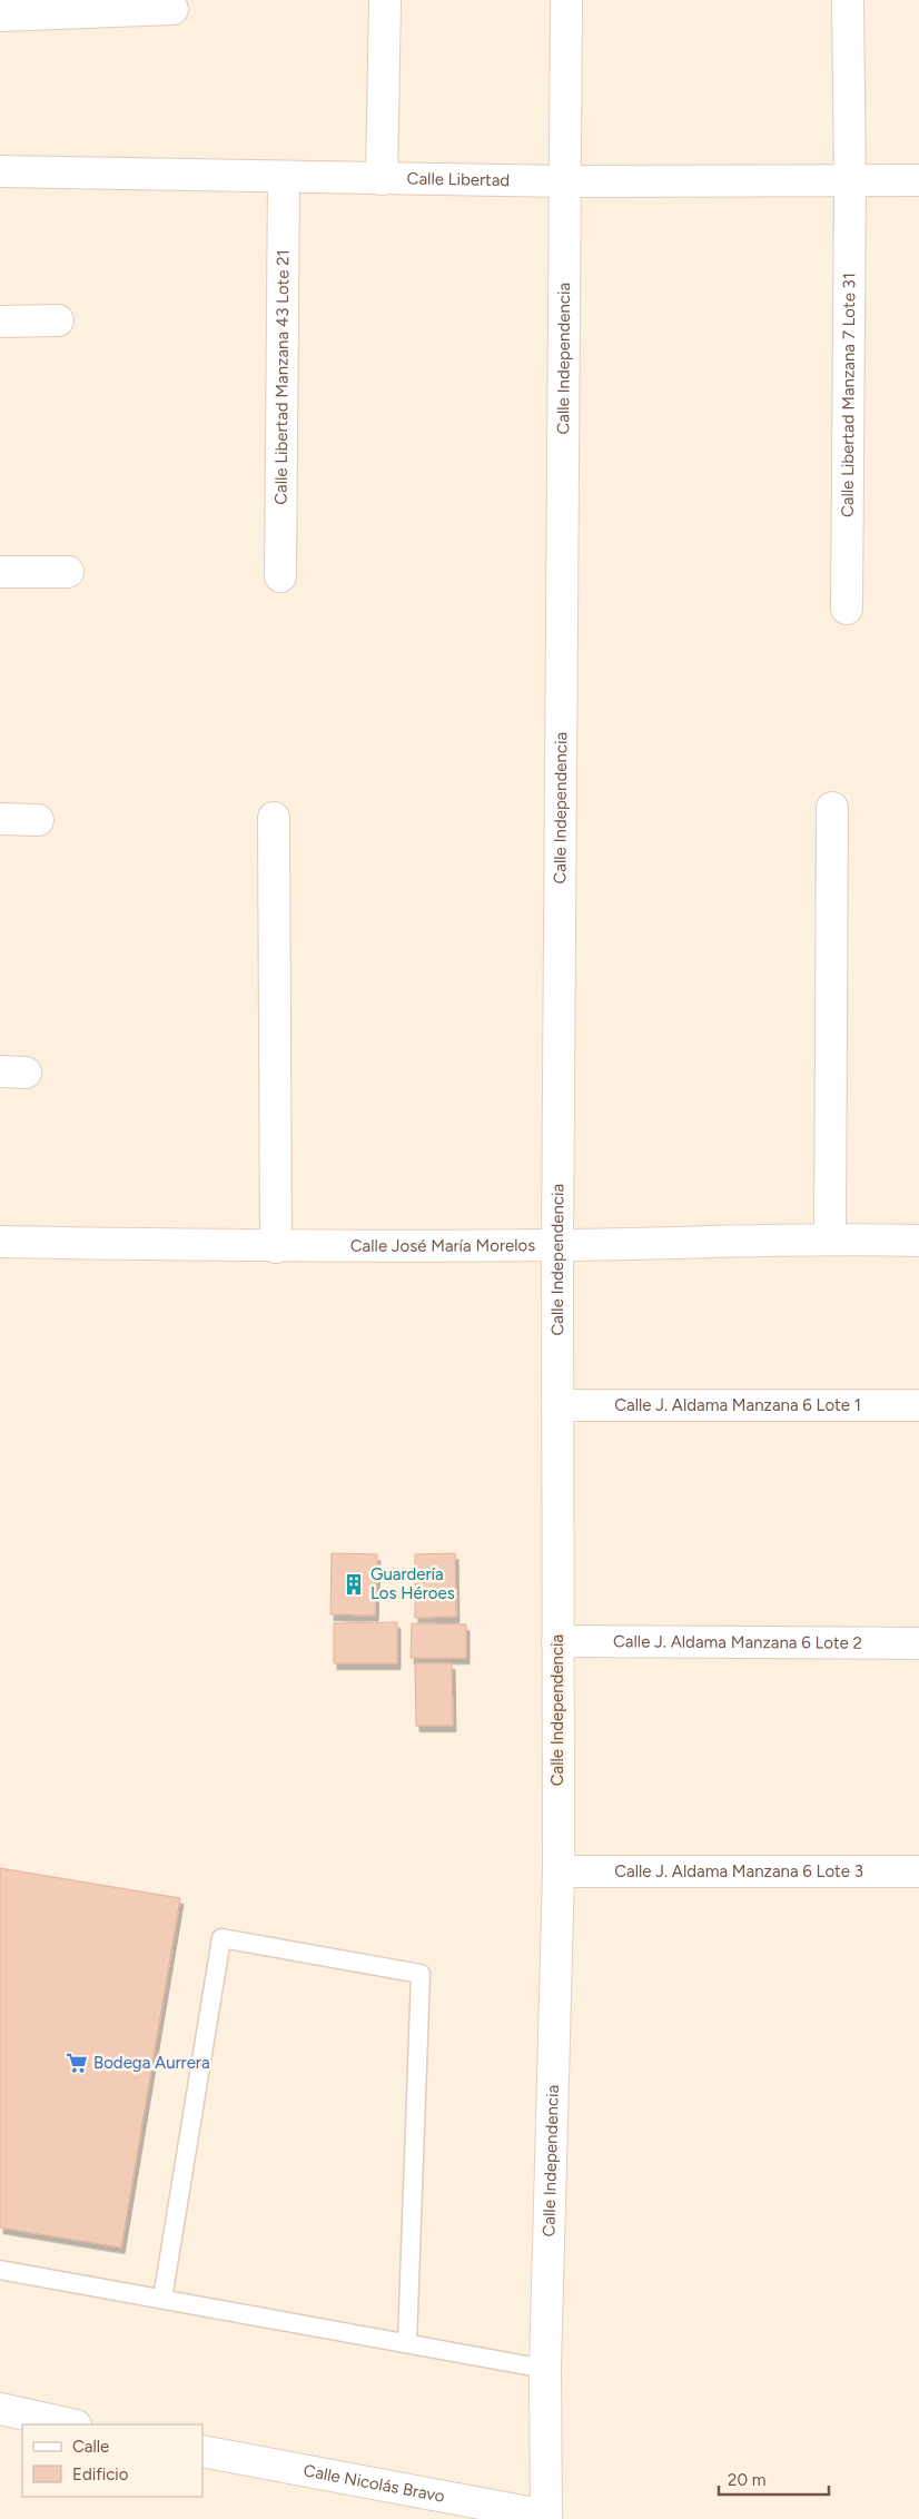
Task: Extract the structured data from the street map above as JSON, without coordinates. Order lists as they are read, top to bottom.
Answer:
{
  "streets": {
    "street": [
      "Calle Libertad",
      "Calle Independencia",
      "Calle Libertad Manzana 43 Lote 21",
      "Calle Libertad Manzana 7 Lote 31",
      "Calle José María Morelos",
      "Calle J. Aldama Manzana 6 Lote 1",
      "Calle J. Aldama Manzana 6 Lote 2",
      "Calle J. Aldama Manzana 6 Lote 3",
      "Calle Nicolás Bravo"
    ]
  },
  "crossings": [
    ["Calle Libertad", "Calle Independencia"],
    ["Calle Libertad", "Calle Libertad Manzana 43 Lote 21"],
    ["Calle Libertad", "Calle Libertad Manzana 7 Lote 31"],
    ["Calle Independencia", "Calle José María Morelos"],
    ["Calle Independencia", "Calle J. Aldama Manzana 6 Lote 1"],
    ["Calle Independencia", "Calle J. Aldama Manzana 6 Lote 2"],
    ["Calle Independencia", "Calle J. Aldama Manzana 6 Lote 3"],
    ["Calle Independencia", "Calle Nicolás Bravo"]
  ],
  "places": {
    "building": ["Guardería Los Héroes"],
    "supermarket": ["Bodega Aurrera"]
  },
  "legend": ["Calle", "Edificio"],
  "scale_bar": "20 m"
}
